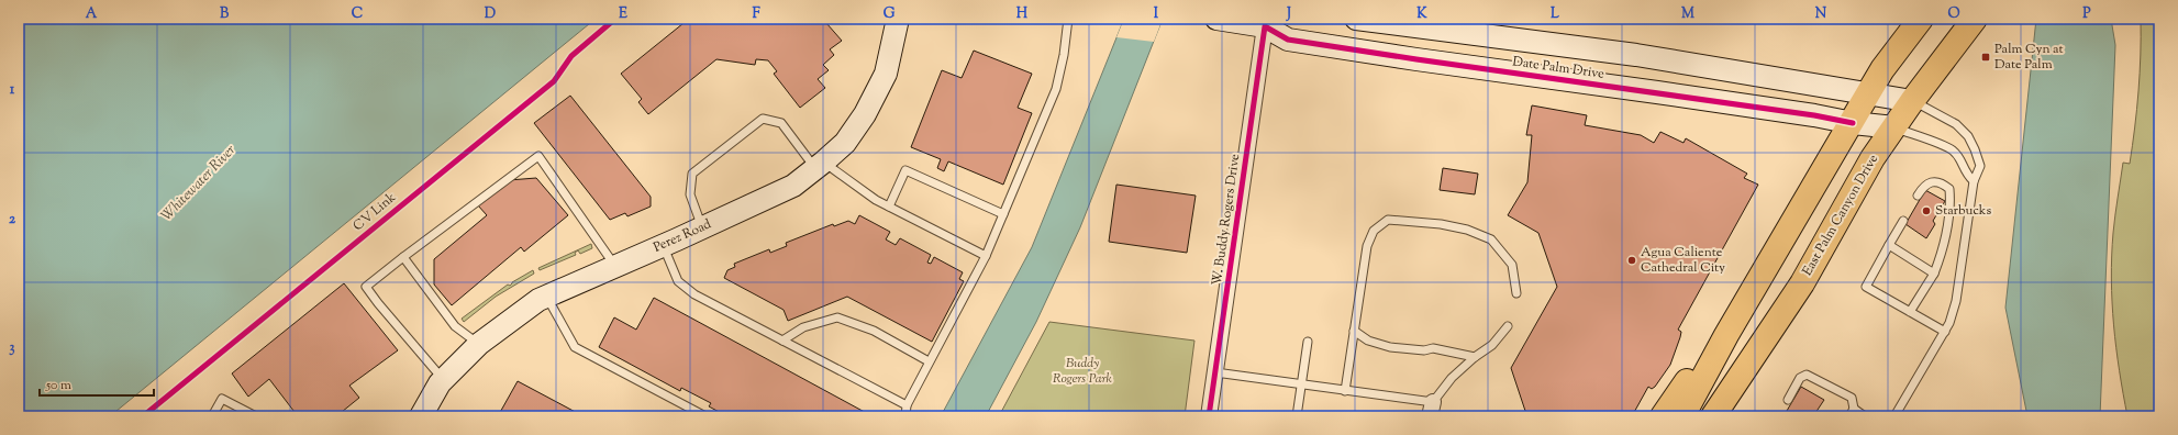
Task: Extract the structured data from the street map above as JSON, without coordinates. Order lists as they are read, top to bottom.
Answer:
{
  "streets": {
    "main road": ["Date Palm Drive", "East Palm Canyon Drive", "Perez Road"],
    "street": ["W. Buddy Rogers Drive"],
    "cycle path": ["CV Link"]
  },
  "crossings": [
    ["Date Palm Drive", "East Palm Canyon Drive"],
    ["Date Palm Drive", "W. Buddy Rogers Drive"]
  ],
  "water": ["Whitewater River"],
  "parks": ["Buddy Rogers Park"],
  "places": {
    "transit": ["Palm Cyn at Date Palm"],
    "other": ["Starbucks", "Agua Caliente Cathedral City"]
  },
  "scale_bar": "50 m",
  "grid": {
    "columns": [
      "A",
      "B",
      "C",
      "D",
      "E",
      "F",
      "G",
      "H",
      "I",
      "J",
      "K",
      "L",
      "M",
      "N",
      "O",
      "P"
    ],
    "rows": ["1", "2", "3"]
  }
}
